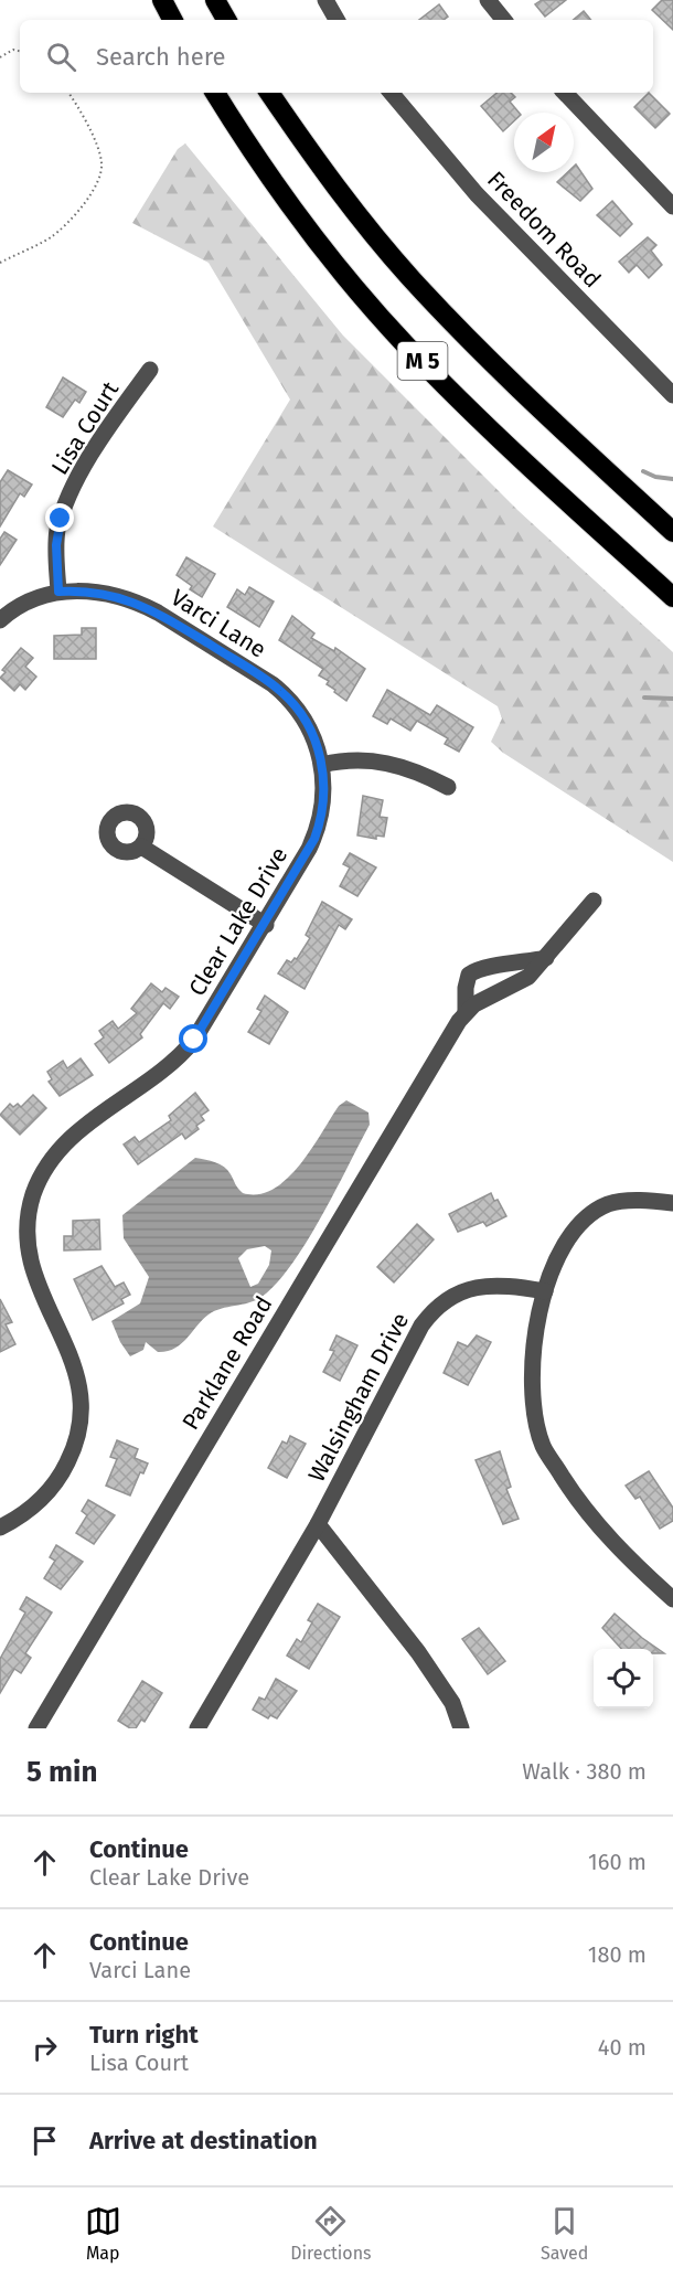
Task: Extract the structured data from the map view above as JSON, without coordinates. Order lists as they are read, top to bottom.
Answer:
{
  "streets": {
    "highway": ["M 5"],
    "street": [
      "Freedom Road",
      "Lisa Court",
      "Varci Lane",
      "Clear Lake Drive",
      "Parklane Road",
      "Walsingham Drive"
    ]
  },
  "crossings": [
    ["Lisa Court", "Varci Lane"],
    ["Varci Lane", "Clear Lake Drive"]
  ],
  "north": "top right",
  "page": {
    "search": "Search here",
    "heading": ["5 min", "Walk · 380 m"],
    "list": [
      ["Continue", "Clear Lake Drive", "160 m"],
      ["Continue", "Varci Lane", "180 m"],
      ["Turn right", "Lisa Court", "40 m"],
      "Arrive at destination"
    ],
    "nav": ["Map", "Directions", "Saved"]
  }
}
